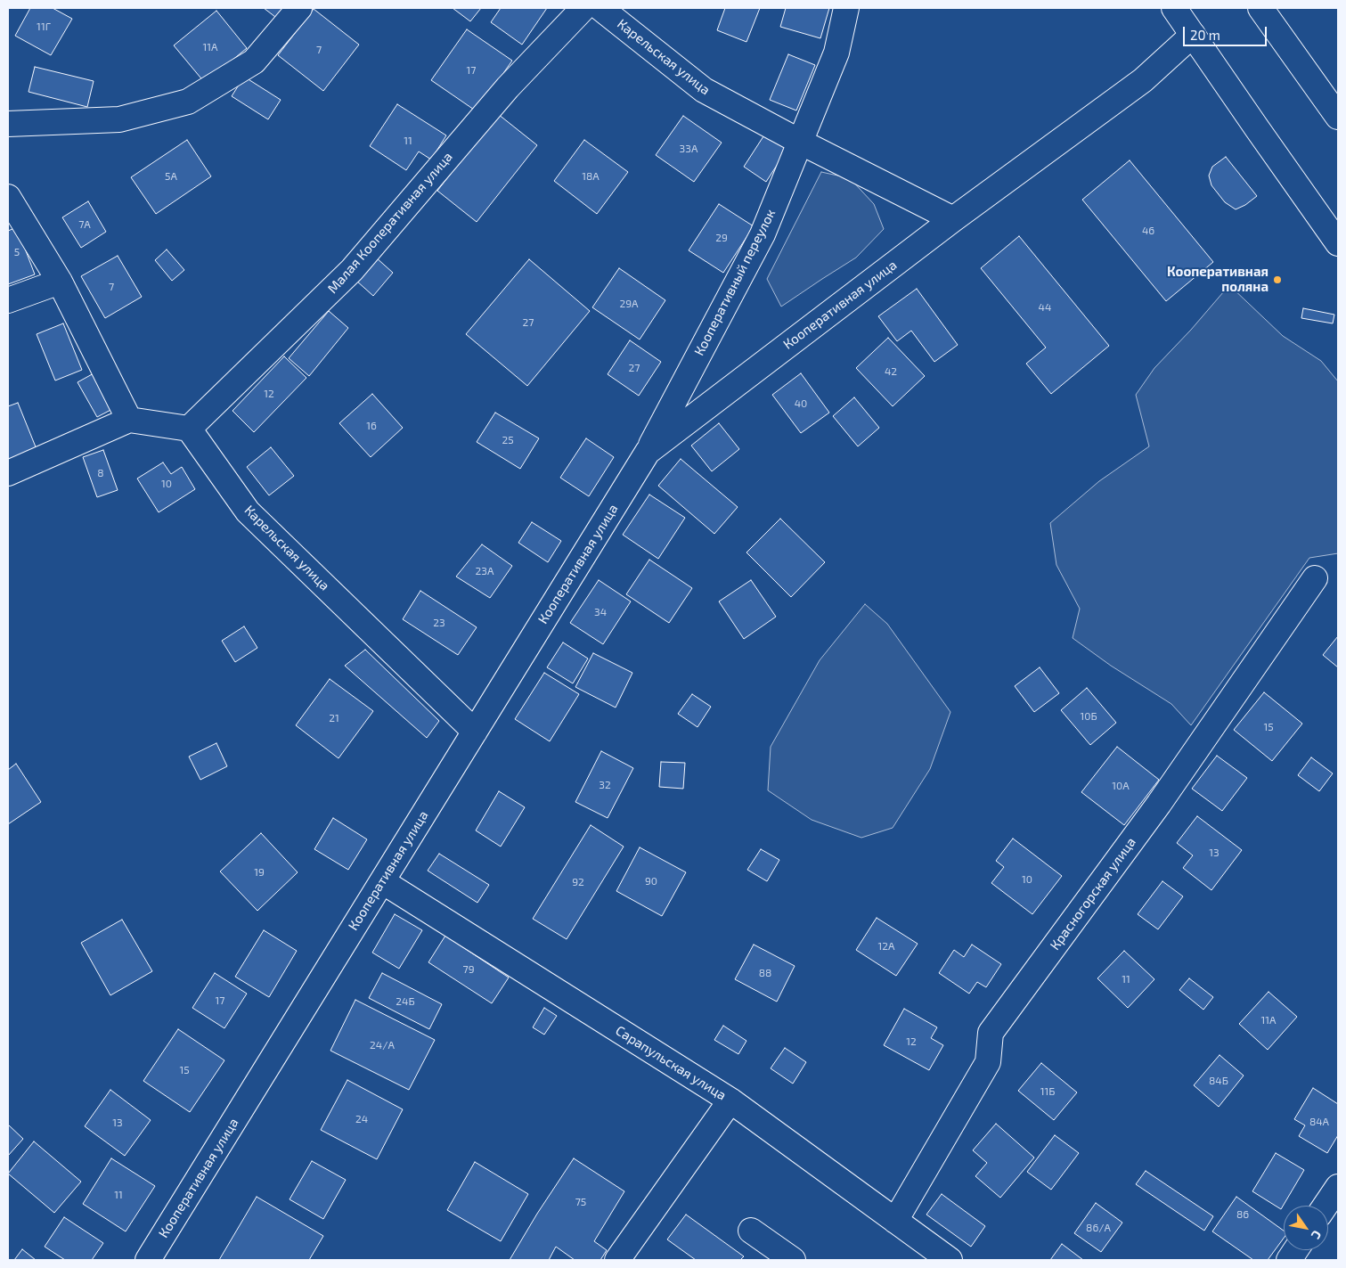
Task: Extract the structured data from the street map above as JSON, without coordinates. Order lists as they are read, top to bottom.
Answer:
{
  "streets": {
    "street": [
      "Карельская улица",
      "Малая Кооперативная улица",
      "Кооперативный переулок",
      "Кооперативная улица",
      "Красногорская улица",
      "Сарапульская улица"
    ]
  },
  "crossings": [
    ["Карельская улица", "Малая Кооперативная улица"],
    ["Карельская улица", "Кооперативный переулок"],
    ["Карельская улица", "Кооперативная улица"],
    ["Кооперативный переулок", "Кооперативная улица"],
    ["Кооперативная улица", "Сарапульская улица"],
    ["Красногорская улица", "Сарапульская улица"]
  ],
  "places": ["Кооперативная поляна"],
  "house_numbers": [
    "11Г",
    "11А",
    "7",
    "17",
    "11",
    "33А",
    "5А",
    "18А",
    "7А",
    "46",
    "29",
    "5",
    "7",
    "29А",
    "44",
    "27",
    "27",
    "42",
    "12",
    "40",
    "16",
    "25",
    "8",
    "10",
    "23А",
    "34",
    "23",
    "10Б",
    "21",
    "15",
    "32",
    "10А",
    "13",
    "19",
    "10",
    "90",
    "92",
    "12А",
    "79",
    "88",
    "11",
    "17",
    "24Б",
    "11А",
    "12",
    "24/А",
    "15",
    "84Б",
    "11Б",
    "24",
    "84А",
    "13",
    "11",
    "75",
    "86",
    "86/А"
  ],
  "scale_bar": "20 m",
  "north": "bottom right"
}
